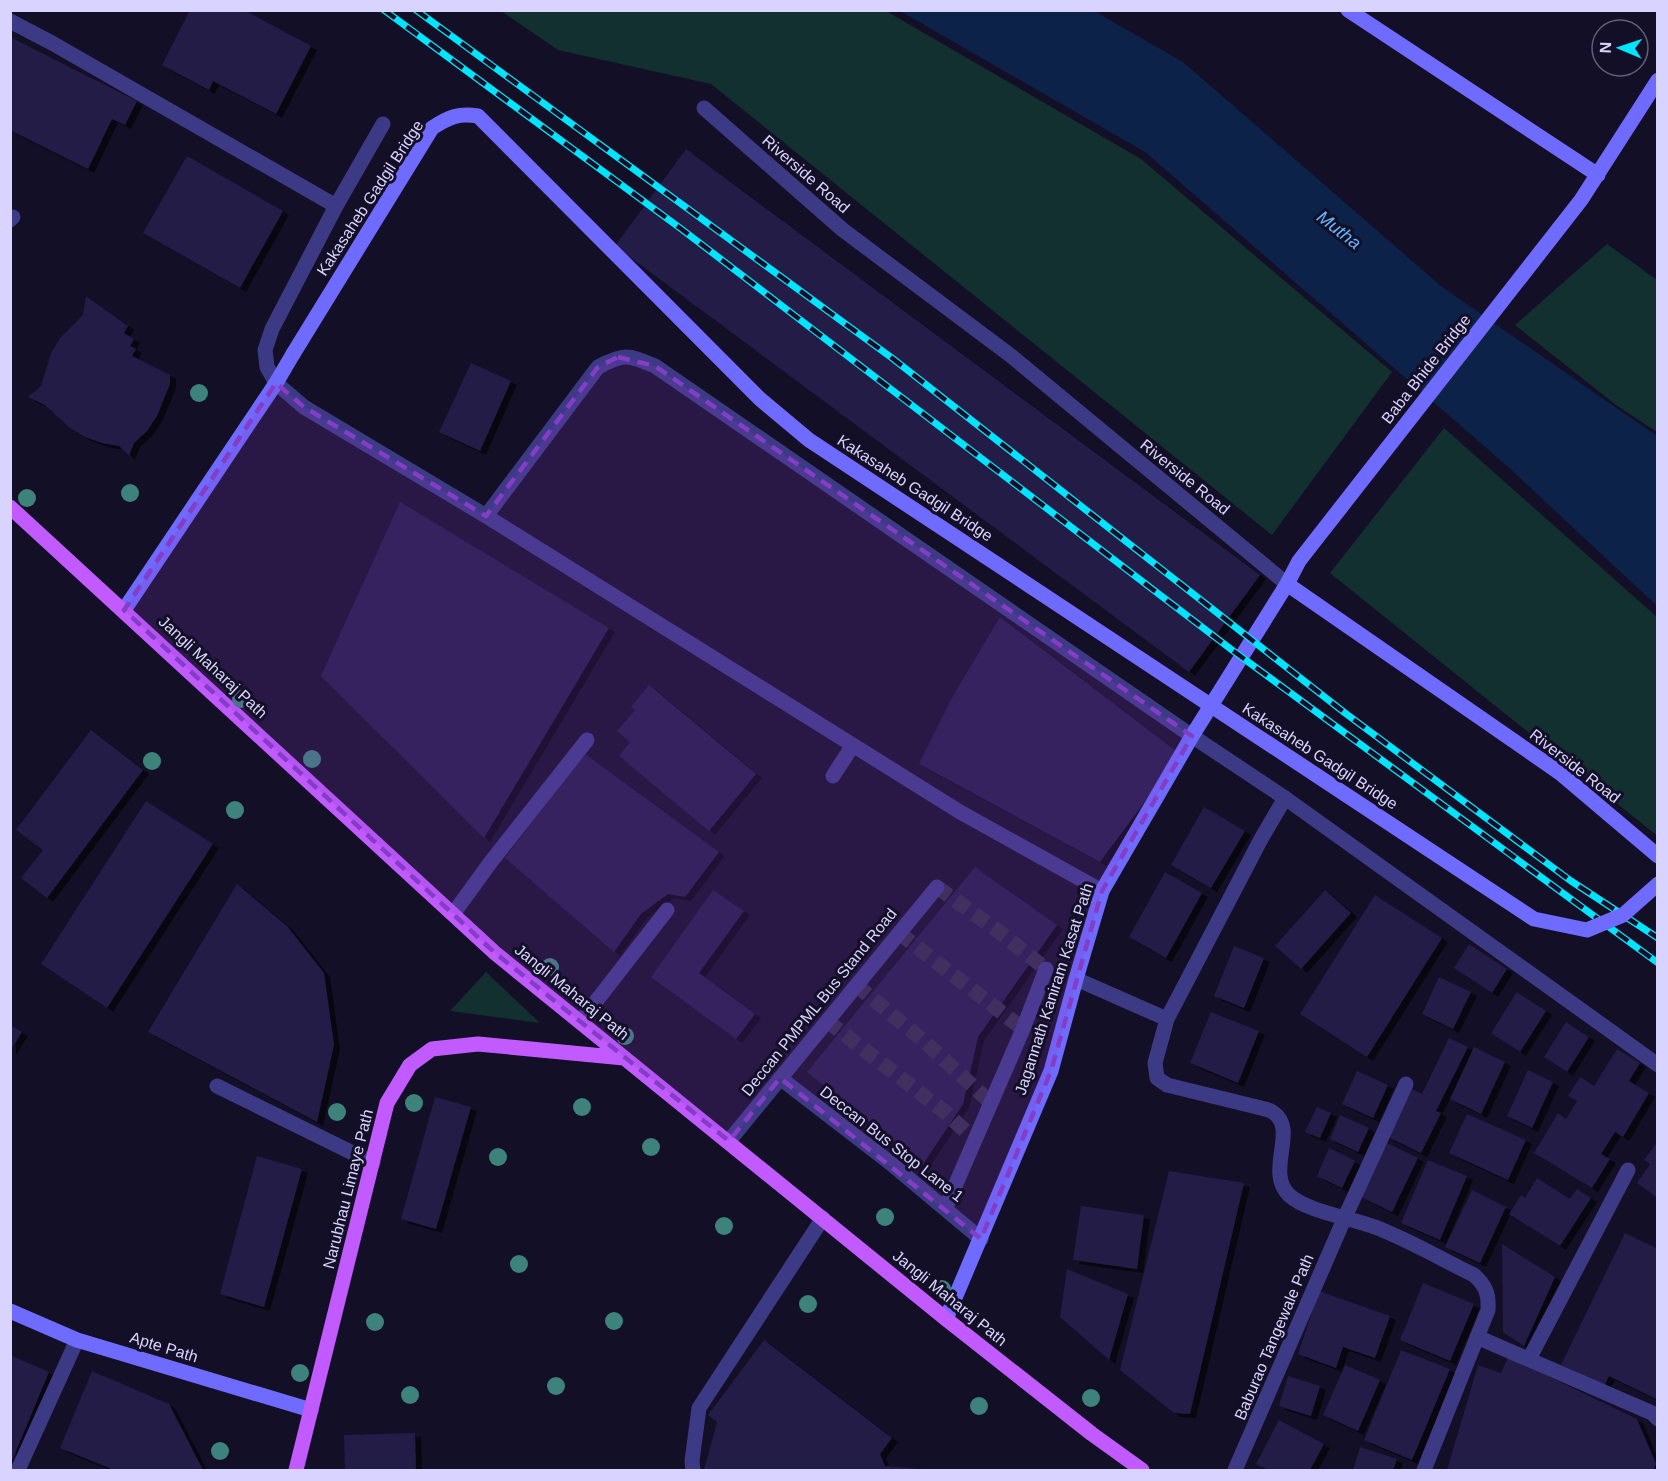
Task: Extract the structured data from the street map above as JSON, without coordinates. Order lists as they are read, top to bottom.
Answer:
{
  "streets": {
    "main road": ["Jangli Maharaj Path", "Narubhau Limaye Path"],
    "street": [
      "Riverside Road",
      "Kakasaheb Gadgil Bridge",
      "Baba Bhide Bridge",
      "Jagannath Kaniram Kasat Path",
      "Deccan PMPML Bus Stand Road",
      "Deccan Bus Stop Lane 1",
      "Baburao Tangewale Path",
      "Apte Path"
    ]
  },
  "crossings": [
    ["Riverside Road", "Jagannath Kaniram Kasat Path"],
    ["Kakasaheb Gadgil Bridge", "Jangli Maharaj Path"],
    ["Baba Bhide Bridge", "Jagannath Kaniram Kasat Path"],
    ["Jangli Maharaj Path", "Jagannath Kaniram Kasat Path"],
    ["Jangli Maharaj Path", "Deccan PMPML Bus Stand Road"],
    ["Jangli Maharaj Path", "Narubhau Limaye Path"],
    ["Jagannath Kaniram Kasat Path", "Deccan Bus Stop Lane 1"],
    ["Deccan PMPML Bus Stand Road", "Deccan Bus Stop Lane 1"],
    ["Narubhau Limaye Path", "Apte Path"]
  ],
  "water": ["Mutha"],
  "north": "left"
}
